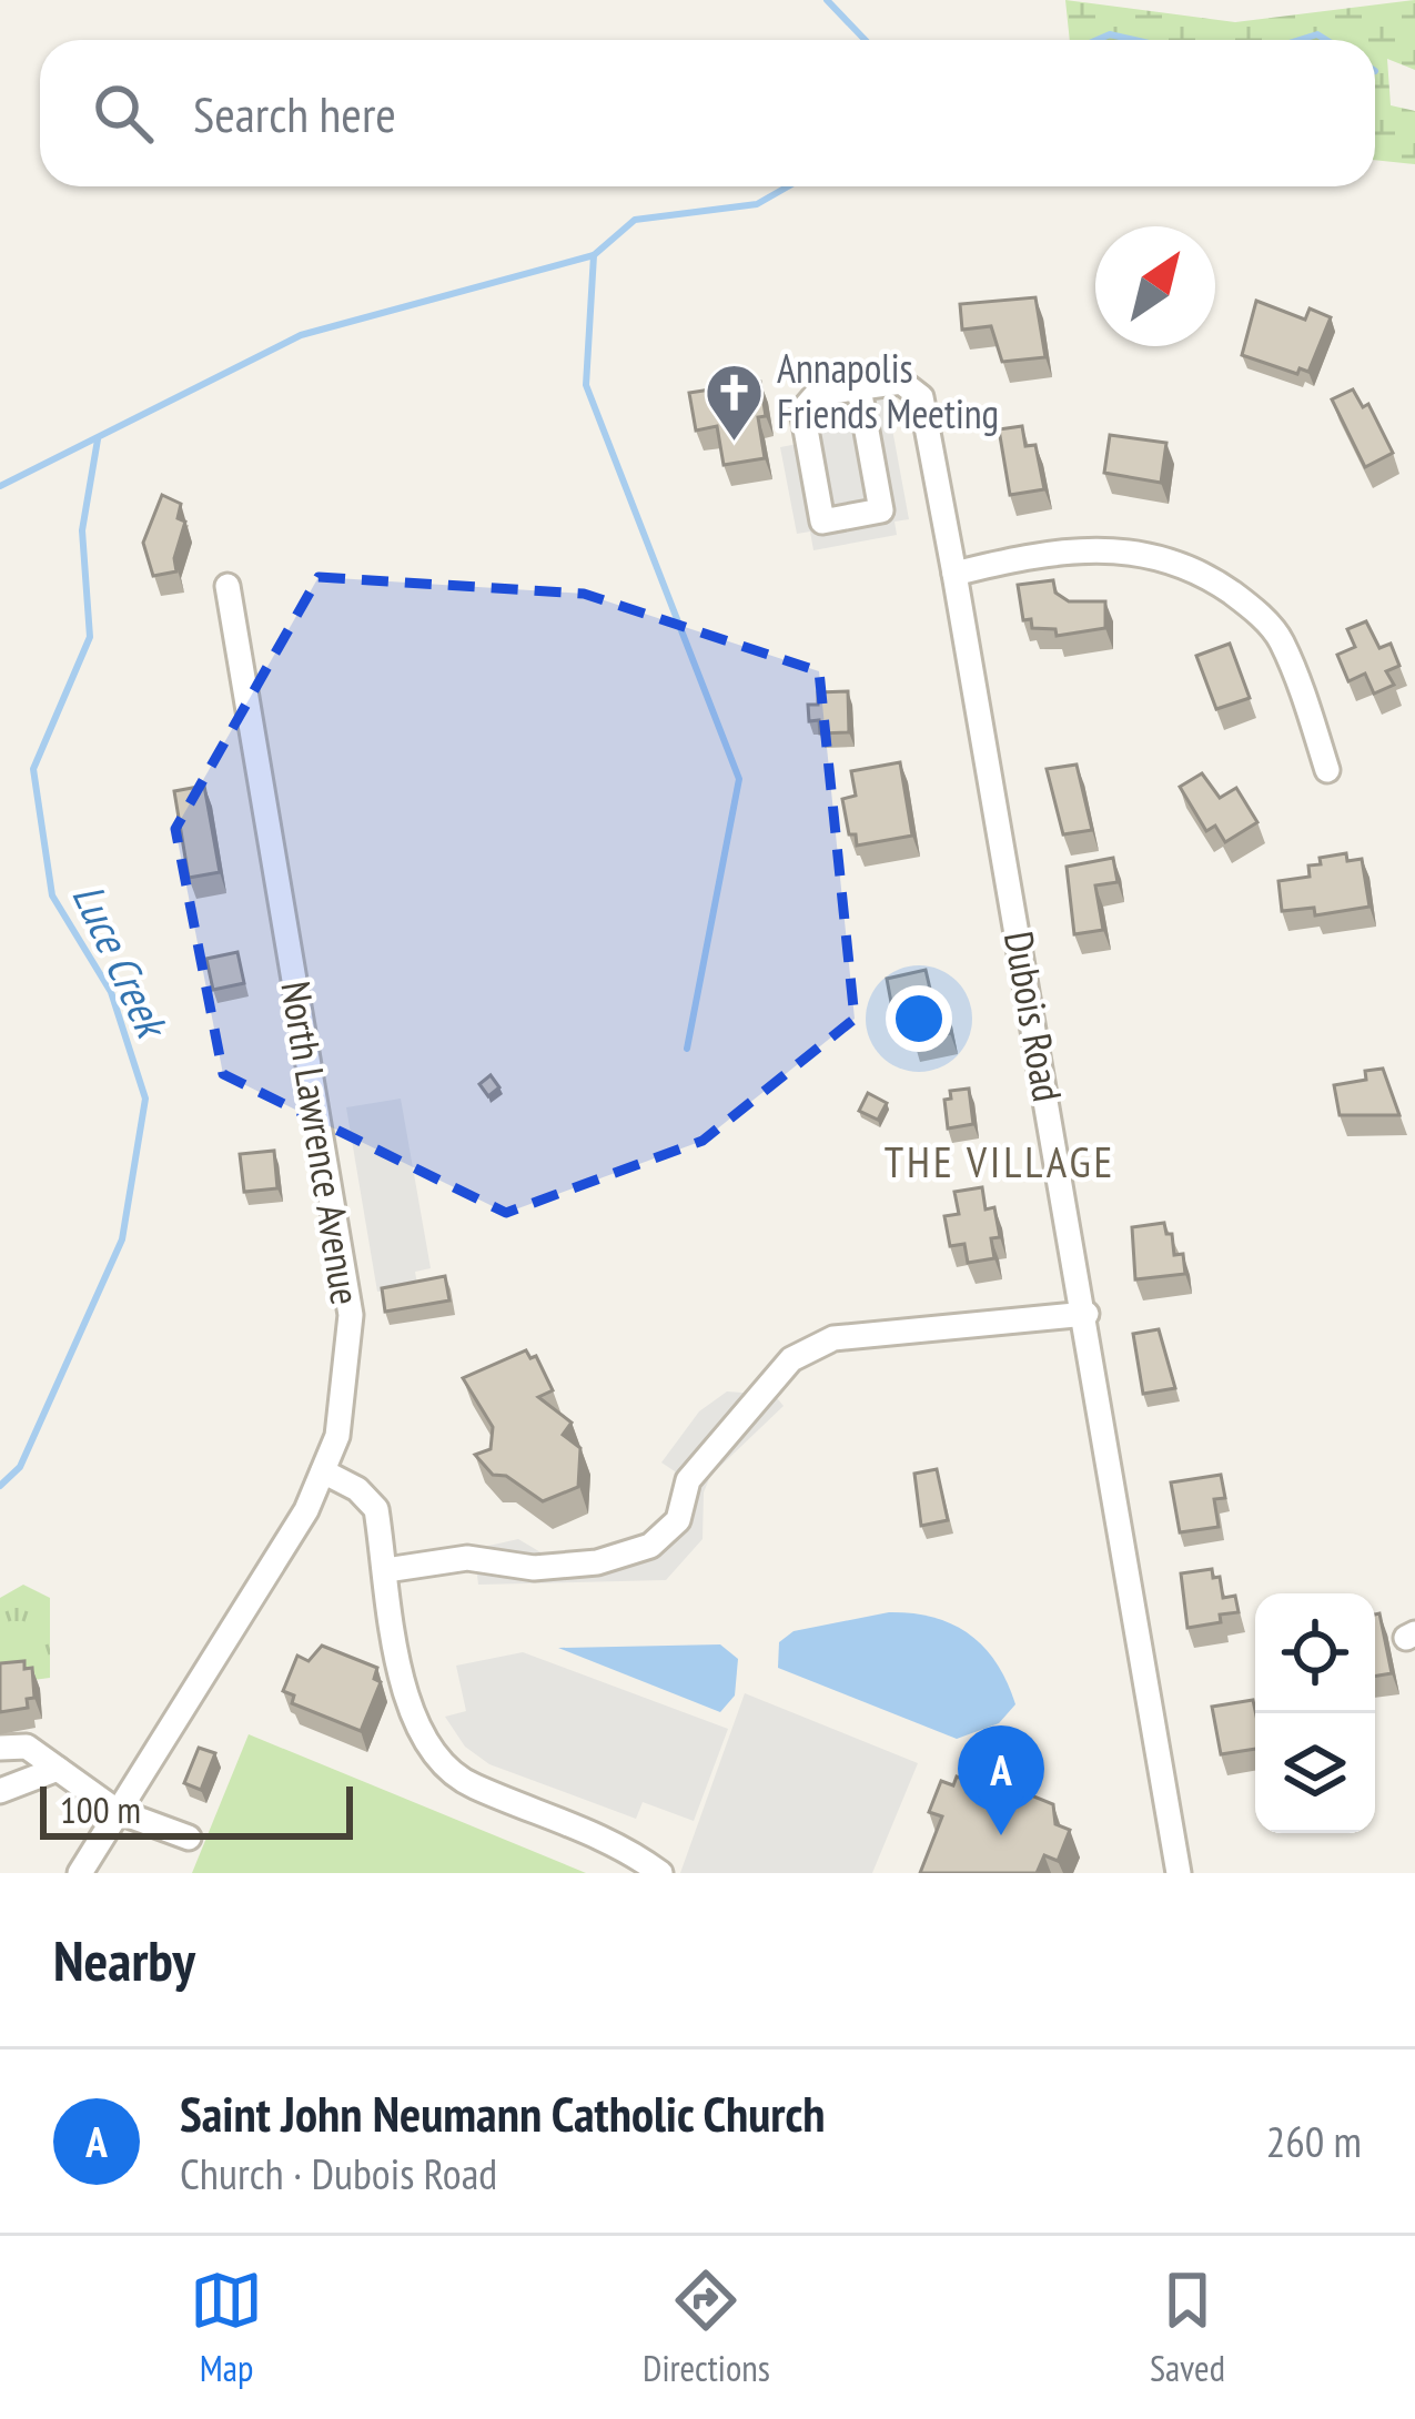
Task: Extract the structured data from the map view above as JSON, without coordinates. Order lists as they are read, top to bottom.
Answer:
{
  "streets": {
    "street": ["Dubois Road", "North Lawrence Avenue"]
  },
  "districts": ["THE VILLAGE"],
  "water": ["Luce Creek"],
  "places": {
    "church": ["Annapolis Friends Meeting"]
  },
  "scale_bar": "100 m",
  "north": "top right",
  "page": {
    "search": "Search here",
    "pins": "A",
    "scale": "100 m",
    "heading": "Nearby",
    "list": [
      {
        "mark": "A",
        "name": "Saint John Neumann Catholic Church",
        "note": "Church · Dubois Road",
        "value": "260 m"
      }
    ],
    "nav": ["Map", "Directions", "Saved"]
  }
}
